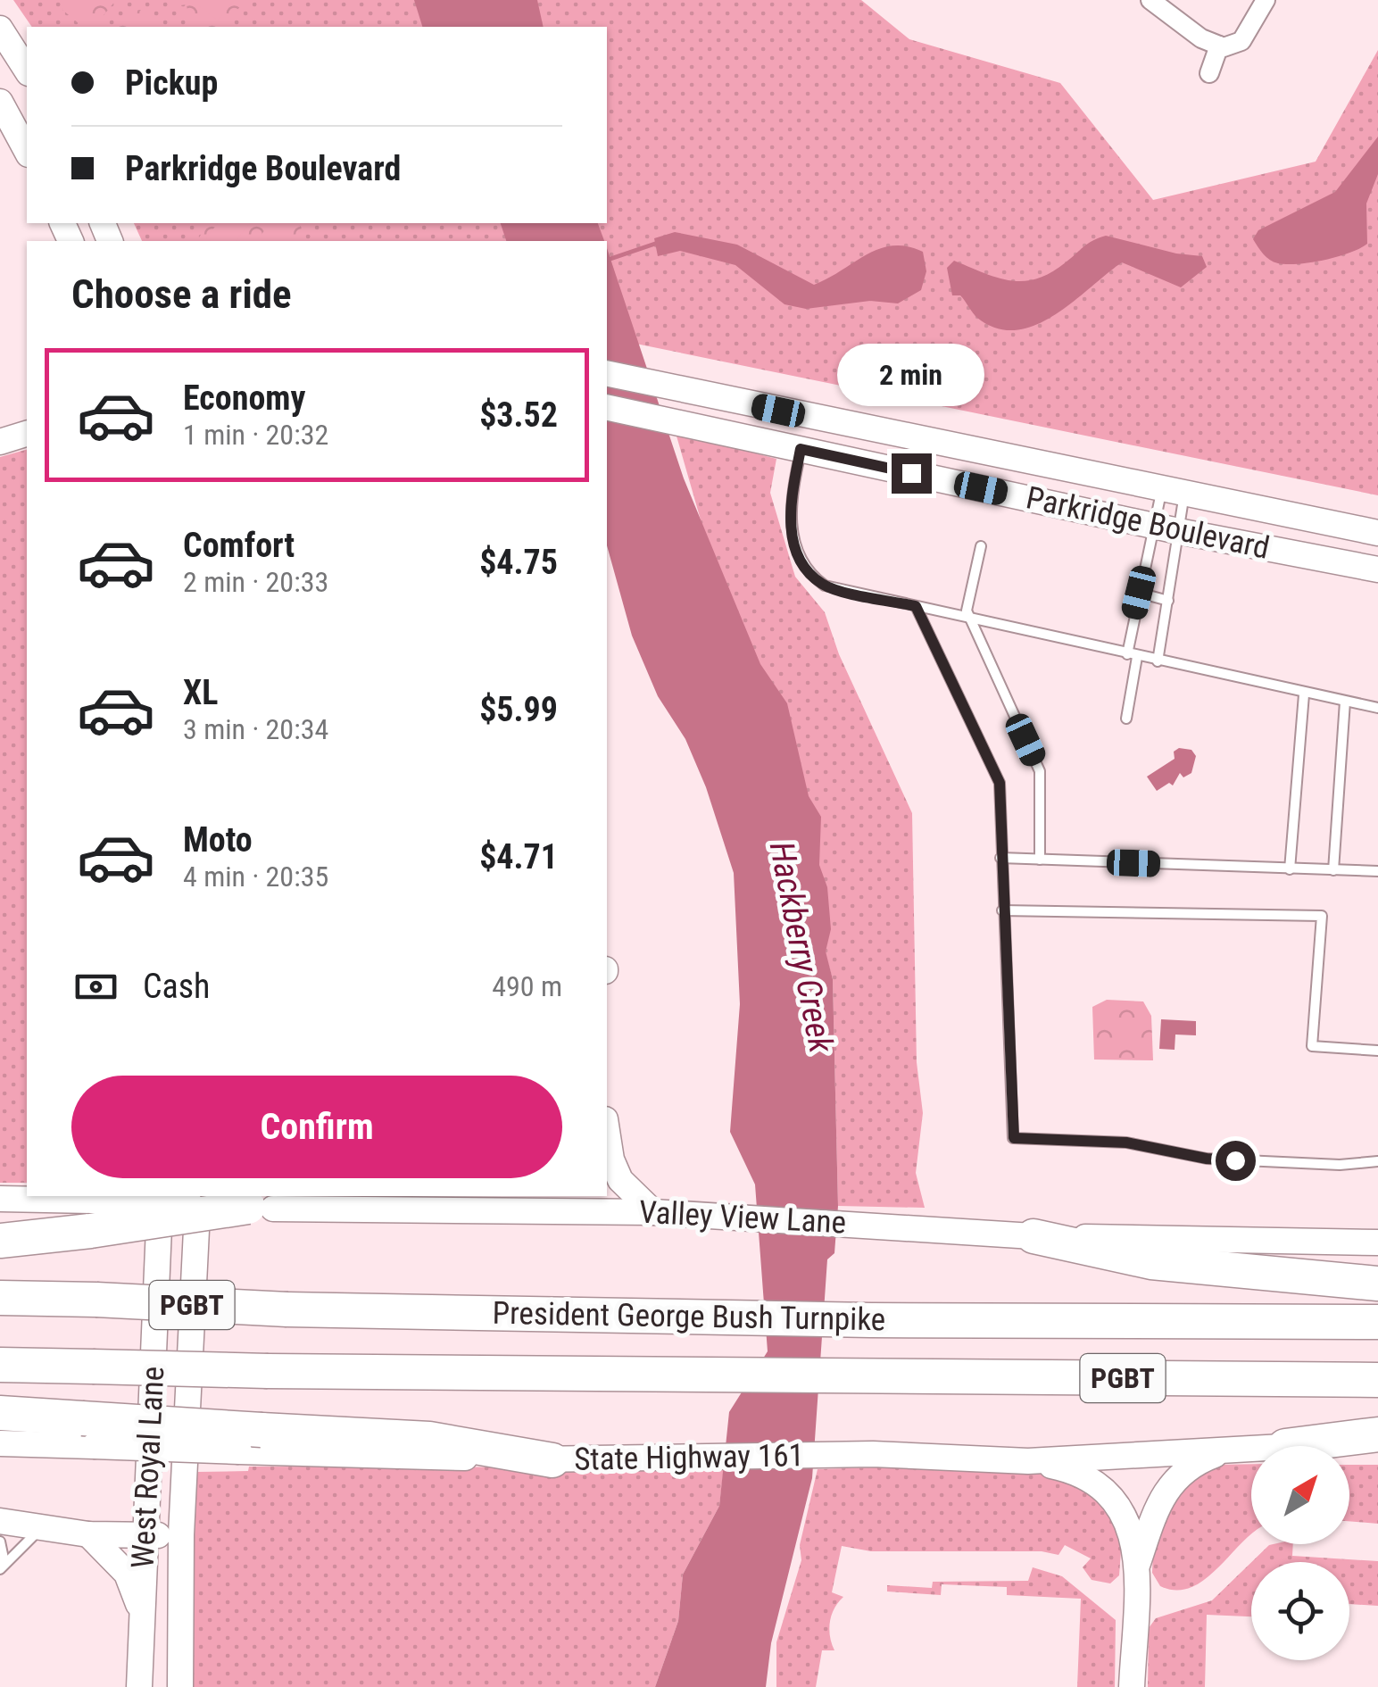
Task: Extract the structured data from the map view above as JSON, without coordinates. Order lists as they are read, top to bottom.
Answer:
{
  "streets": {
    "highway": ["PGBT", "President George Bush Turnpike"],
    "main road": [
      "Parkridge Boulevard",
      "Valley View Lane",
      "State Highway 161",
      "West Royal Lane"
    ]
  },
  "water": ["Hackberry Creek"],
  "north": "top right",
  "page": {
    "banner": ["Pickup", "Parkridge Boulevard"],
    "heading": "Choose a ride",
    "bubble": "2 min",
    "list": [
      {
        "name": "Economy",
        "note": "1 min · 20:32",
        "value": "$3.52"
      },
      {
        "name": "Comfort",
        "note": "2 min · 20:33",
        "value": "$4.75"
      },
      {
        "name": "XL",
        "note": "3 min · 20:34",
        "value": "$5.99"
      },
      {
        "name": "Moto",
        "note": "4 min · 20:35",
        "value": "$4.71"
      }
    ],
    "pay": ["Cash", "490 m"],
    "buttons": "Confirm"
  }
}
